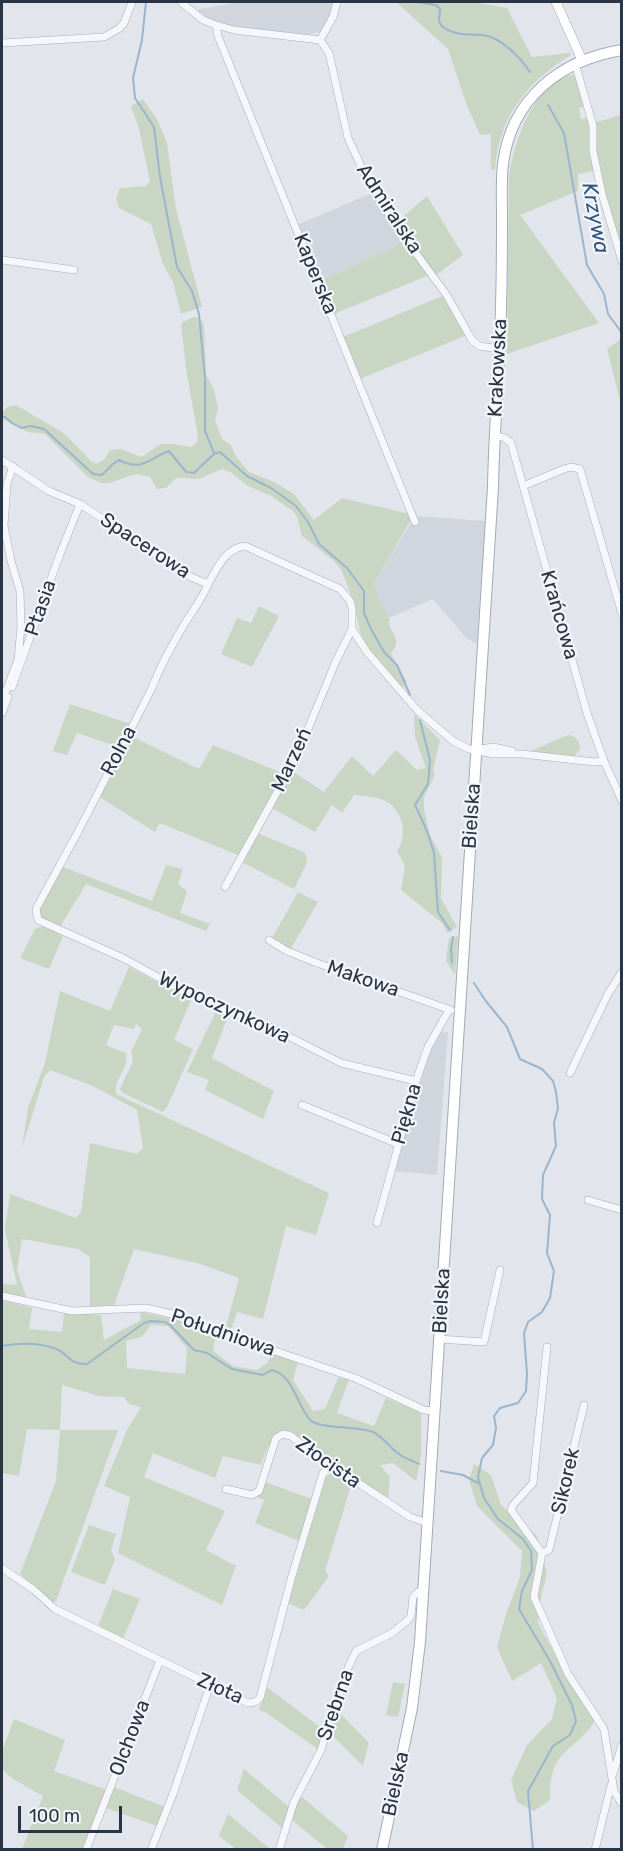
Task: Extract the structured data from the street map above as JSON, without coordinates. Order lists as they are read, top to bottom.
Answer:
{
  "streets": {
    "main road": ["Krakowska", "Bielska"],
    "street": [
      "Admiralska",
      "Kaperska",
      "Spacerowa",
      "Ptasia",
      "Krańcowa",
      "Rolna",
      "Marzeń",
      "Makowa",
      "Wypoczynkowa",
      "Piękna",
      "Południowa",
      "Złocista",
      "Sikorek",
      "Złota",
      "Srebrna",
      "Olchowa"
    ]
  },
  "crossings": [
    ["Admiralska", "Krakowska"],
    ["Krakowska", "Spacerowa"],
    ["Krakowska", "Krańcowa"],
    ["Krakowska", "Bielska"],
    ["Spacerowa", "Ptasia"],
    ["Spacerowa", "Krańcowa"],
    ["Spacerowa", "Rolna"],
    ["Spacerowa", "Marzeń"],
    ["Spacerowa", "Bielska"],
    ["Rolna", "Wypoczynkowa"],
    ["Bielska", "Makowa"],
    ["Bielska", "Piękna"],
    ["Bielska", "Południowa"],
    ["Bielska", "Złocista"],
    ["Bielska", "Srebrna"],
    ["Makowa", "Piękna"],
    ["Wypoczynkowa", "Piękna"],
    ["Złocista", "Złota"],
    ["Złota", "Olchowa"]
  ],
  "water": ["Krzywa"],
  "scale_bar": "100 m"
}
